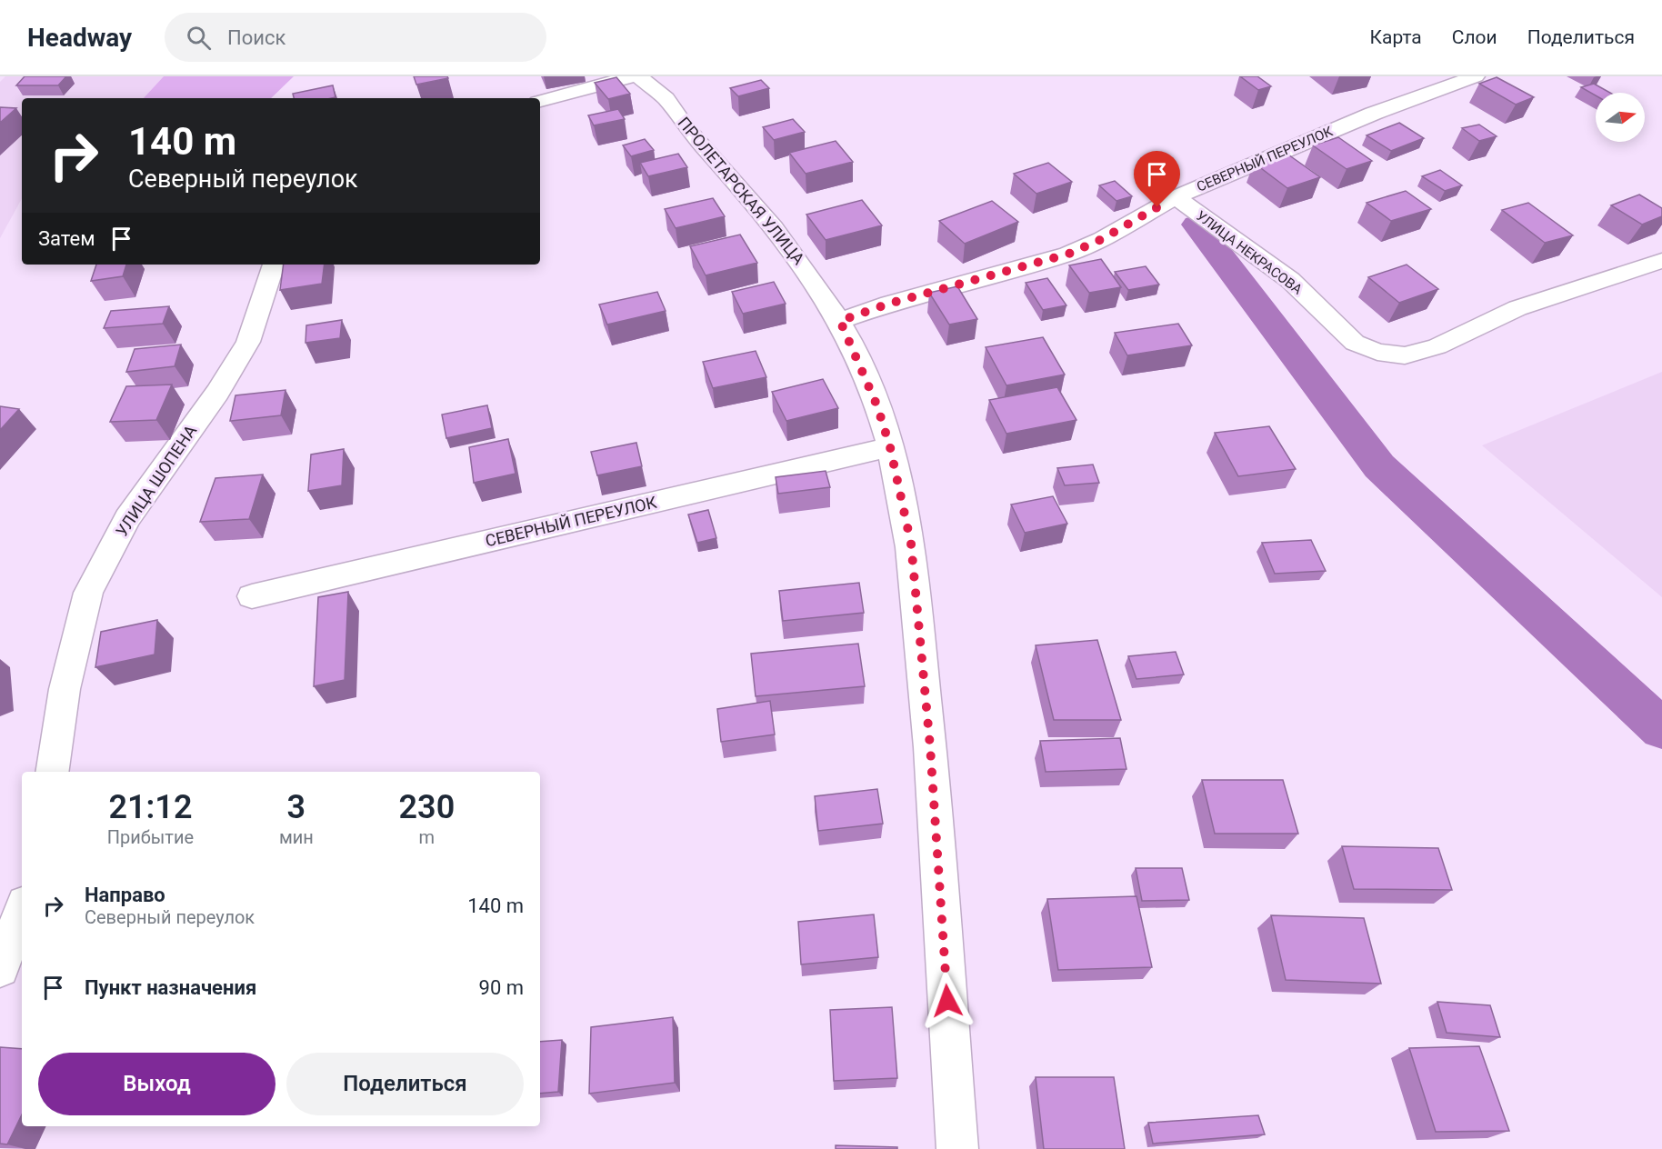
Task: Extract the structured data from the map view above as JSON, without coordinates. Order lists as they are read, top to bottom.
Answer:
{
  "streets": {
    "street": [
      "СЕВЕРНЫЙ ПЕРЕУЛОК",
      "ПРОЛЕТАРСКАЯ УЛИЦА",
      "УЛИЦА НЕКРАСОВА",
      "УЛИЦА ШОПЕНА"
    ]
  },
  "crossings": [
    ["СЕВЕРНЫЙ ПЕРЕУЛОК", "ПРОЛЕТАРСКАЯ УЛИЦА"],
    ["СЕВЕРНЫЙ ПЕРЕУЛОК", "УЛИЦА НЕКРАСОВА"]
  ],
  "north": "right",
  "page": {
    "header": "Headway",
    "search": "Поиск",
    "nav": ["Карта", "Слои", "Поделиться"],
    "turn": ["140 m", "Северный переулок"],
    "then": "Затем",
    "eta": [
      "21:12",
      "Прибытие",
      "3",
      "мин",
      "230",
      "m"
    ],
    "list": [
      {
        "name": "Направо",
        "note": "Северный переулок",
        "value": "140 m"
      },
      {
        "name": "Пункт назначения",
        "value": "90 m"
      }
    ],
    "buttons": ["Выход", "Поделиться"]
  }
}
